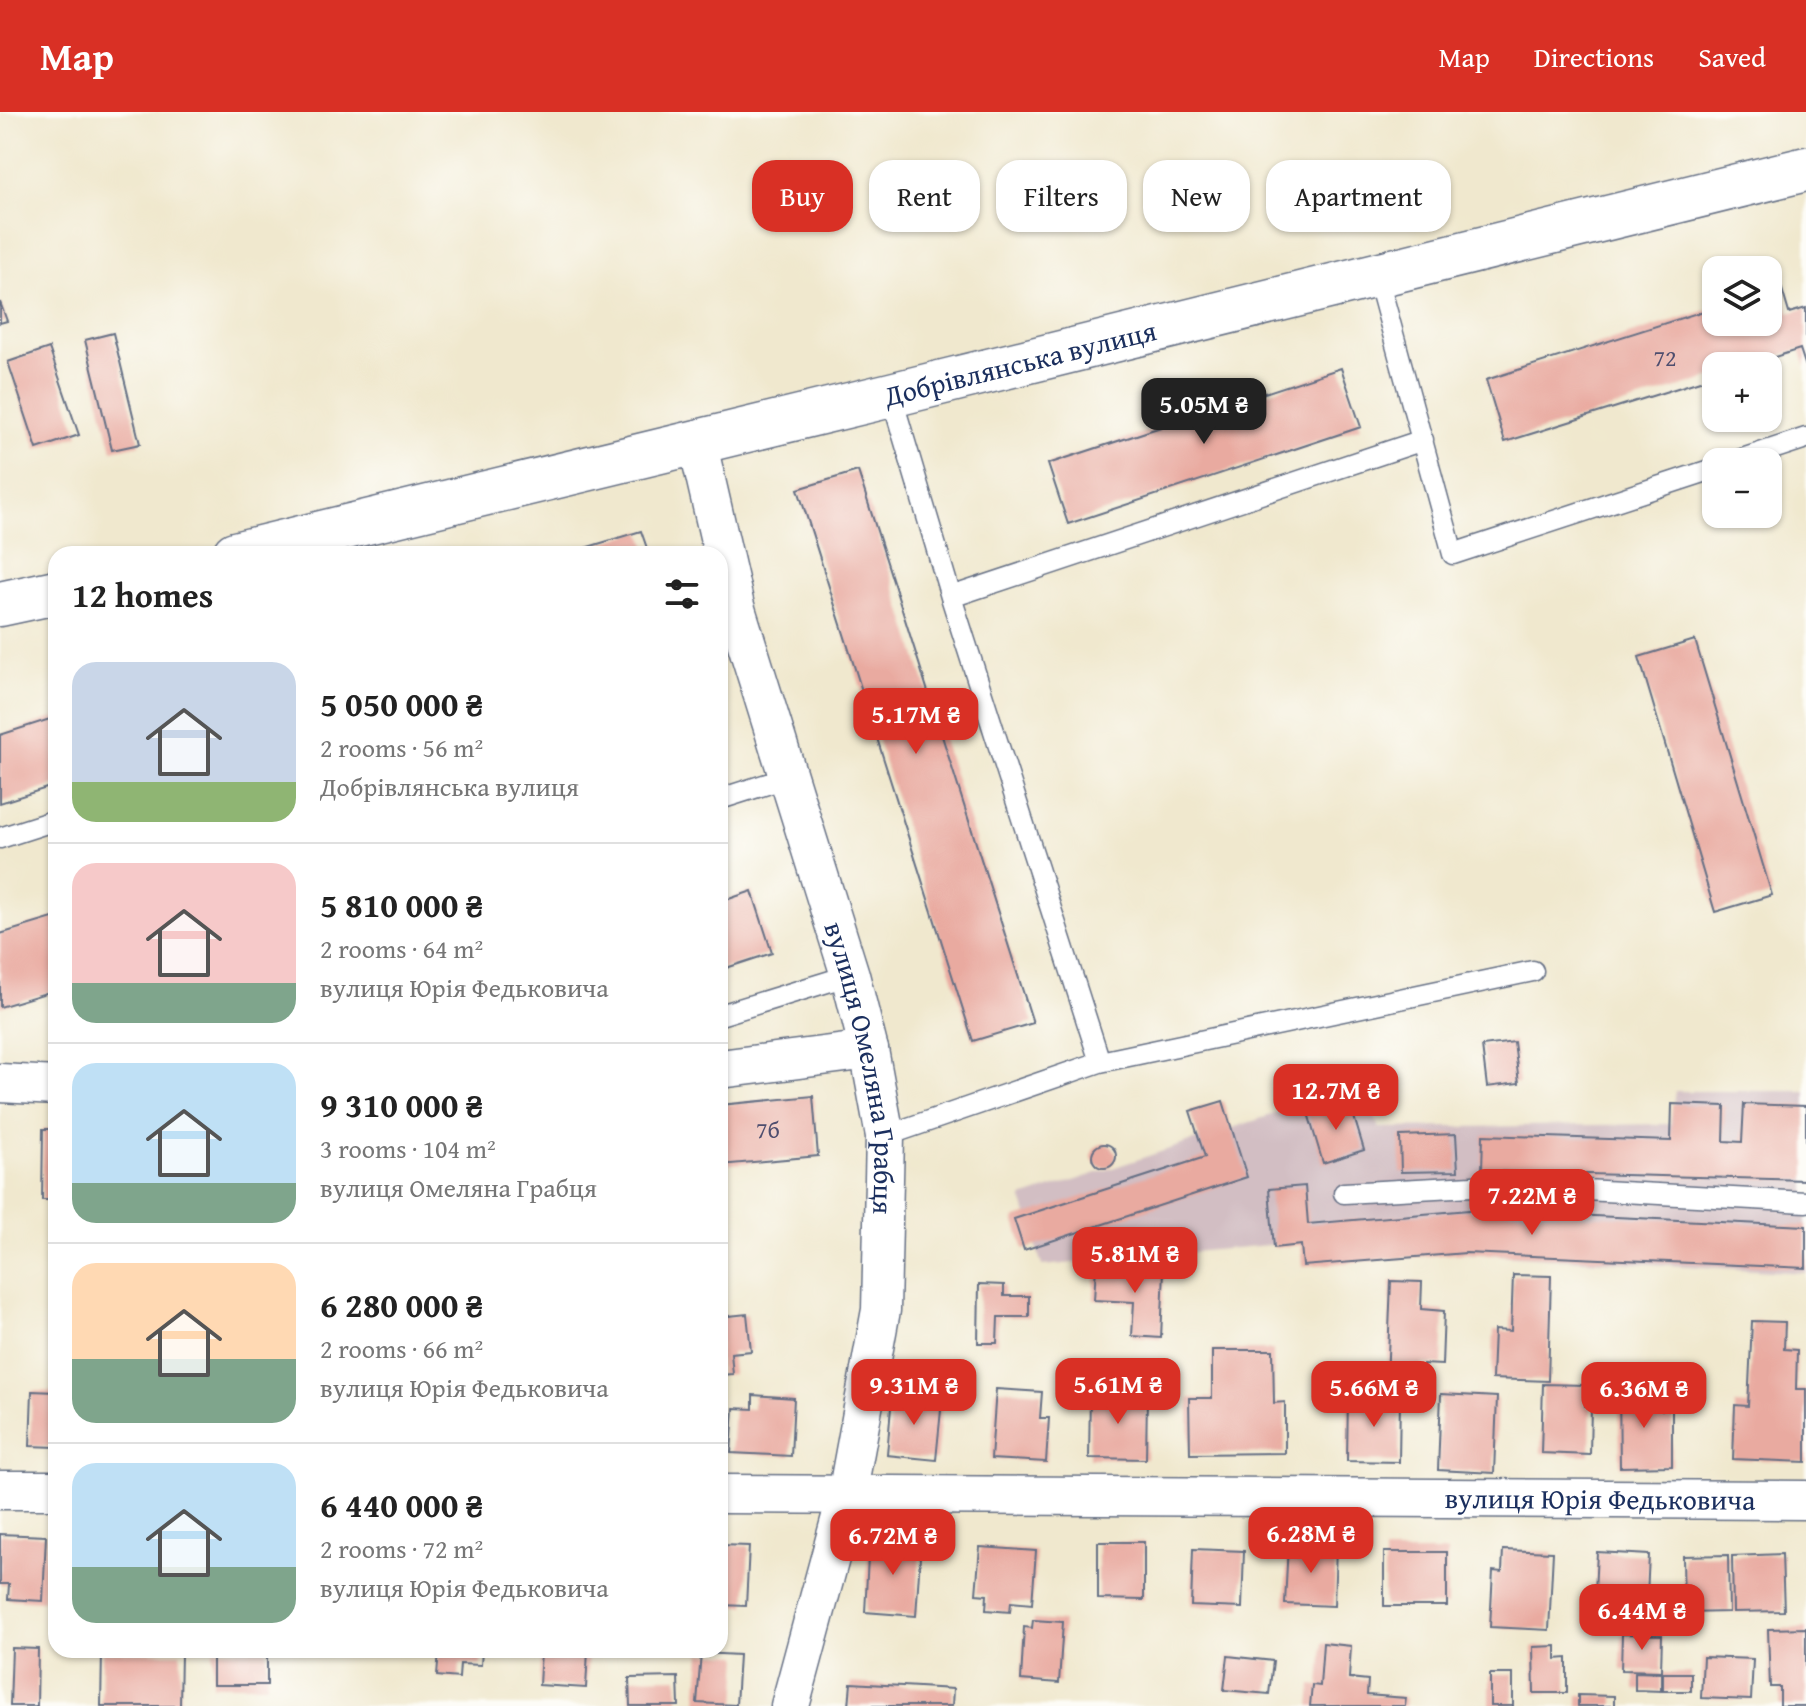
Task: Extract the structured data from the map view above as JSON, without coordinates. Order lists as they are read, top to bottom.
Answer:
{
  "streets": {
    "street": ["Добрівлянська вулиця", "вулиця Омеляна Грабця", "вулиця Юрія Федьковича"]
  },
  "crossings": [
    ["Добрівлянська вулиця", "вулиця Омеляна Грабця"],
    ["вулиця Омеляна Грабця", "вулиця Юрія Федьковича"]
  ],
  "house_numbers": ["72", "7б"],
  "page": {
    "header": "Map",
    "nav": ["Map", "Directions", "Saved"],
    "chip": [
      "Buy",
      "Rent",
      "Filters",
      "New",
      "Apartment"
    ],
    "map_buttons": ["+", "−"],
    "price": [
      "5.05M ₴",
      "5.17M ₴",
      "12.7M ₴",
      "7.22M ₴",
      "5.81M ₴",
      "5.61M ₴",
      "9.31M ₴",
      "5.66M ₴",
      "6.36M ₴",
      "6.28M ₴",
      "6.72M ₴",
      "6.44M ₴"
    ],
    "heading": "12 homes",
    "list": [
      {
        "name": "5 050 000 ₴",
        "note": "2 rooms · 56 m² · Добрівлянська вулиця"
      },
      {
        "name": "5 810 000 ₴",
        "note": "2 rooms · 64 m² · вулиця Юрія Федьковича"
      },
      {
        "name": "9 310 000 ₴",
        "note": "3 rooms · 104 m² · вулиця Омеляна Грабця"
      },
      {
        "name": "6 280 000 ₴",
        "note": "2 rooms · 66 m² · вулиця Юрія Федьковича"
      },
      {
        "name": "6 440 000 ₴",
        "note": "2 rooms · 72 m² · вулиця Юрія Федьковича"
      }
    ]
  }
}
